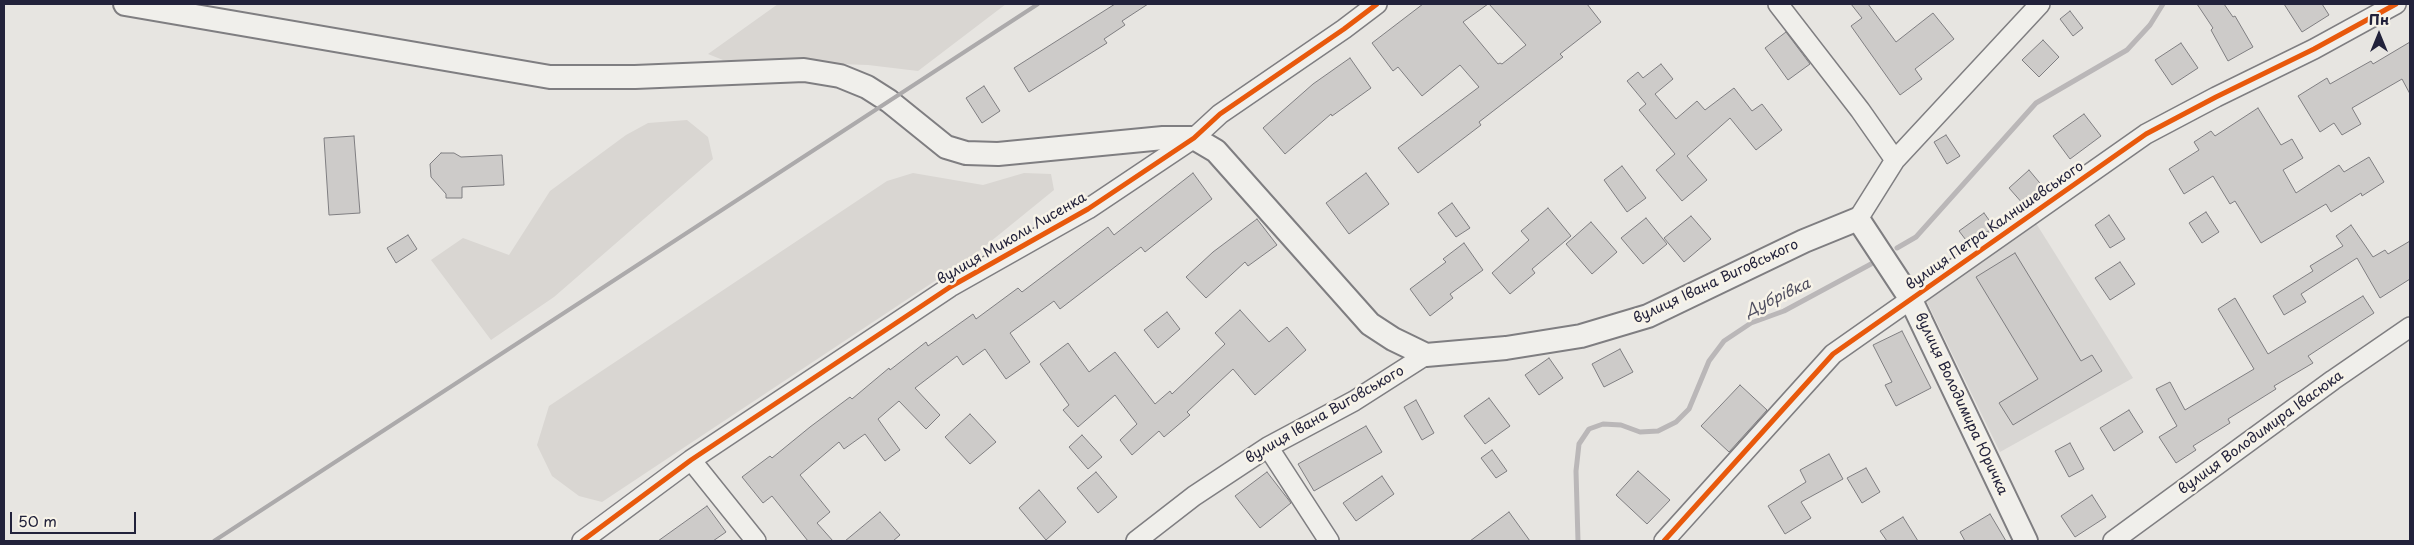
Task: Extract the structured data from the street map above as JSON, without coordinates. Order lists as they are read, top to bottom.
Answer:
{
  "streets": {
    "main road": ["вулиця Івана Виговського", "вулиця Володимира Юричка"],
    "street": ["вулиця Петра Калнишевського", "вулиця Миколи Лисенка", "вулиця Володимира Івасюка"]
  },
  "crossings": [
    ["вулиця Петра Калнишевського", "вулиця Володимира Юричка"],
    ["вулиця Івана Виговського", "вулиця Володимира Юричка"]
  ],
  "water": ["Дубрівка"],
  "scale_bar": "50 m",
  "north": "top"
}
